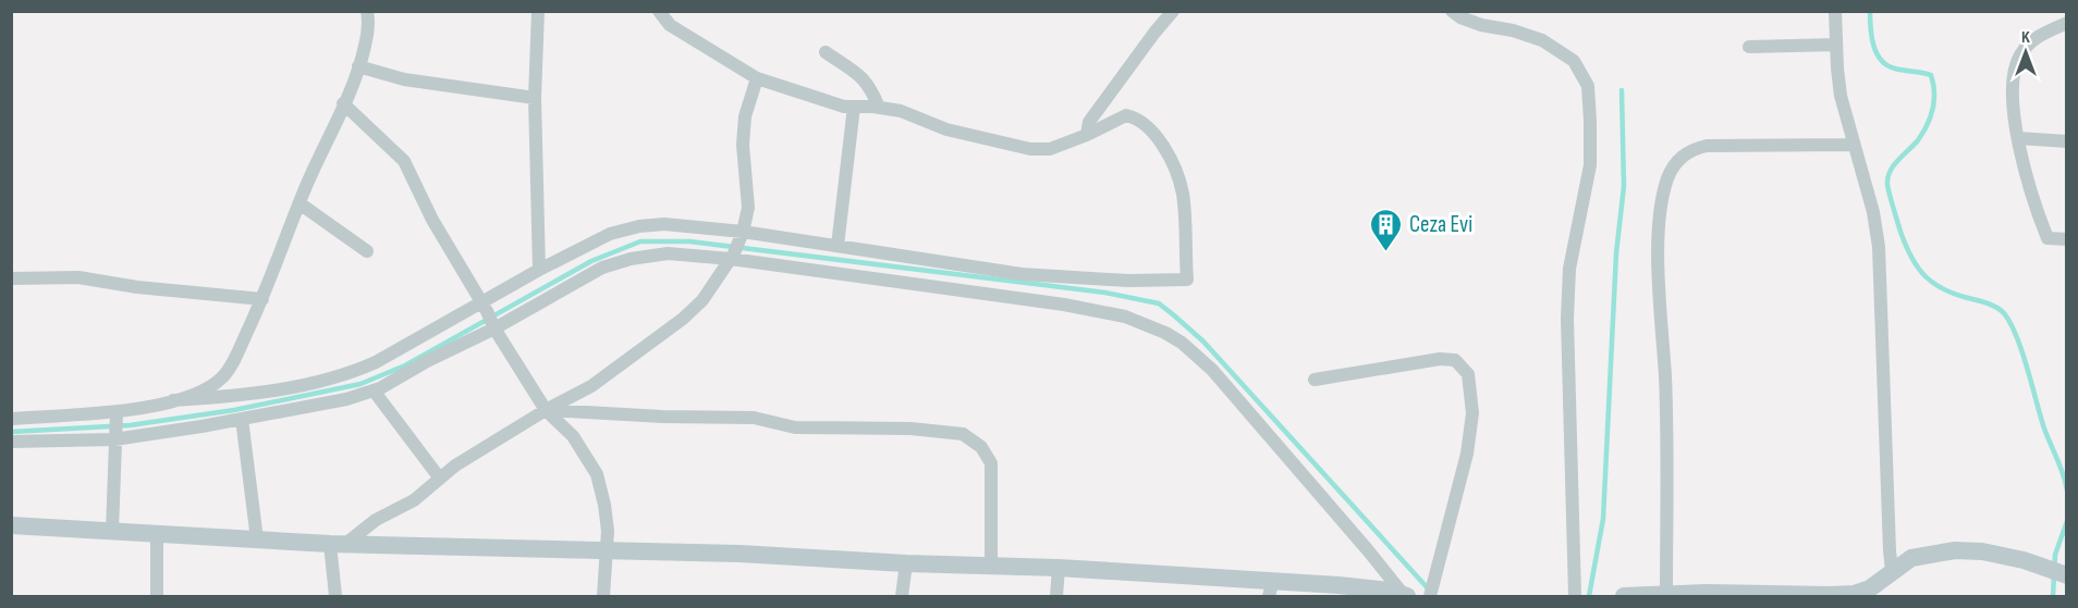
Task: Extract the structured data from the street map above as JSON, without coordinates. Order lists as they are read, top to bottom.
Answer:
{
  "places": {
    "building": ["Ceza Evi"]
  },
  "north": "top"
}
